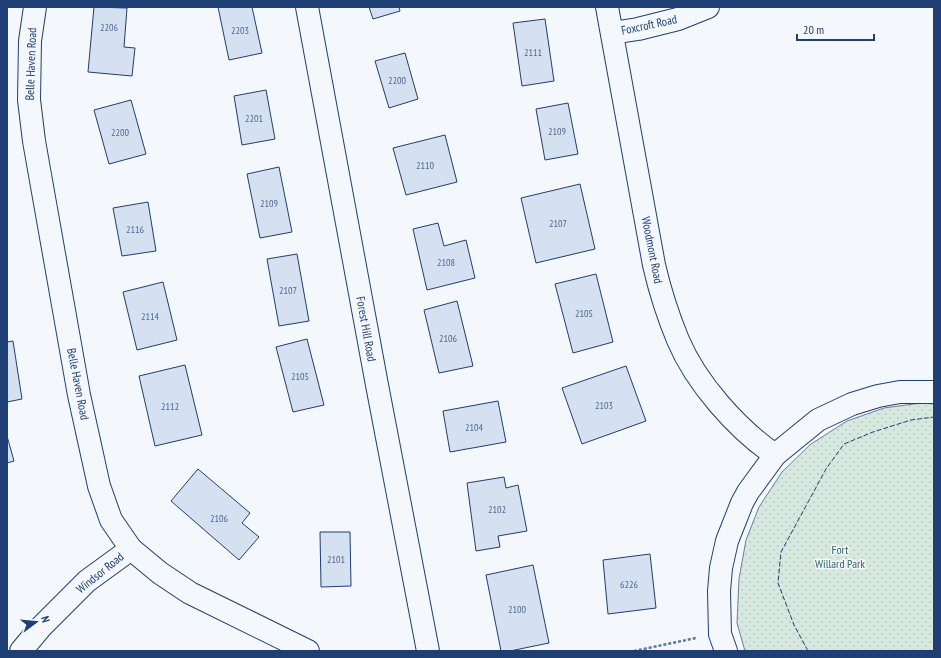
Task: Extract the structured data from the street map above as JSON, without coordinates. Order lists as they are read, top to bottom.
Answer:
{
  "streets": {
    "street": [
      "Foxcroft Road",
      "Belle Haven Road",
      "Woodmont Road",
      "Forest Hill Road",
      "Windsor Road"
    ]
  },
  "crossings": [
    ["Foxcroft Road", "Woodmont Road"],
    ["Belle Haven Road", "Windsor Road"]
  ],
  "parks": ["Fort Willard Park"],
  "house_numbers": [
    "2206",
    "2203",
    "2111",
    "2200",
    "2201",
    "2109",
    "2200",
    "2110",
    "2109",
    "2107",
    "2116",
    "2108",
    "2107",
    "2105",
    "2114",
    "2106",
    "2105",
    "2103",
    "2112",
    "2104",
    "2102",
    "2106",
    "2101",
    "6226",
    "2100"
  ],
  "scale_bar": "20 m",
  "north": "right"
}
